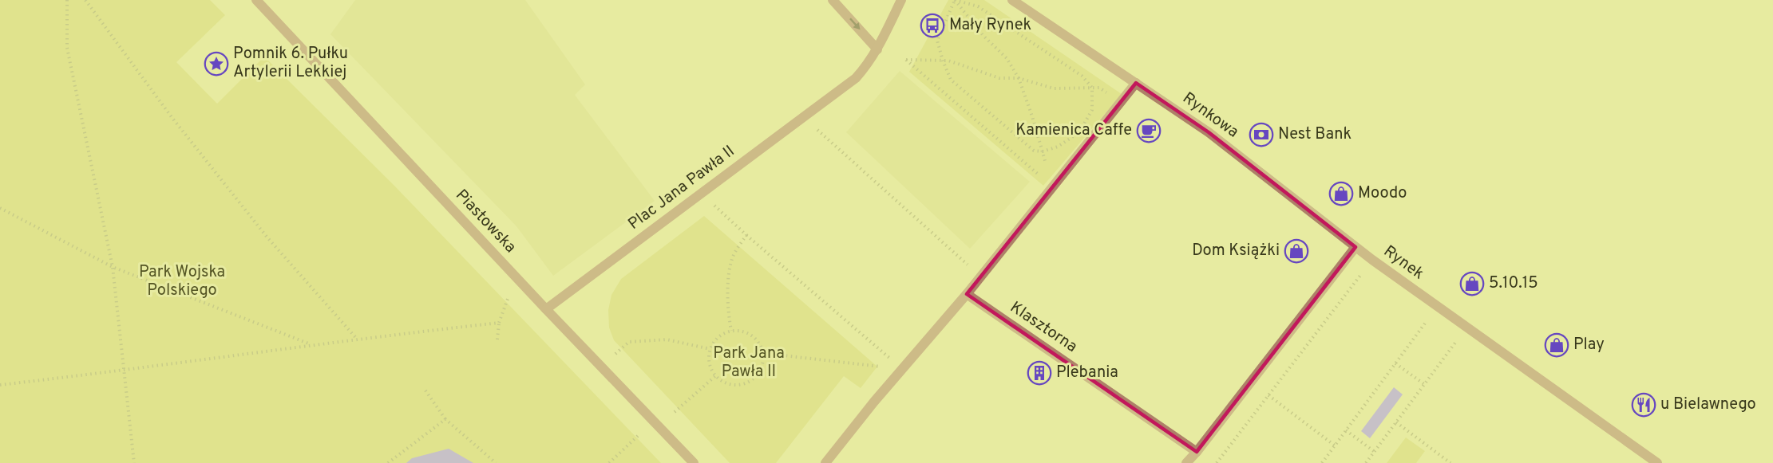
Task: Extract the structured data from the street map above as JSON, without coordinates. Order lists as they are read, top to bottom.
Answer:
{
  "streets": {
    "street": [
      "Rynkowa",
      "Plac Jana Pawła II",
      "Piastowska",
      "Rynek",
      "Klasztorna"
    ]
  },
  "crossings": [
    ["Rynkowa", "Rynek"],
    ["Plac Jana Pawła II", "Piastowska"]
  ],
  "parks": ["Park Wojska Polskiego", "Park Jana Pawła II"],
  "places": {
    "bus stop": ["Mały Rynek"],
    "place": ["Pomnik 6. Pułku Artylerii Lekkiej"],
    "cafe": ["Kamienica Caffe"],
    "bank": ["Nest Bank"],
    "shop": [
      "Moodo",
      "Dom Książki",
      "5.10.15",
      "Play"
    ],
    "building": ["Plebania"],
    "restaurant": ["u Bielawnego"]
  }
}
